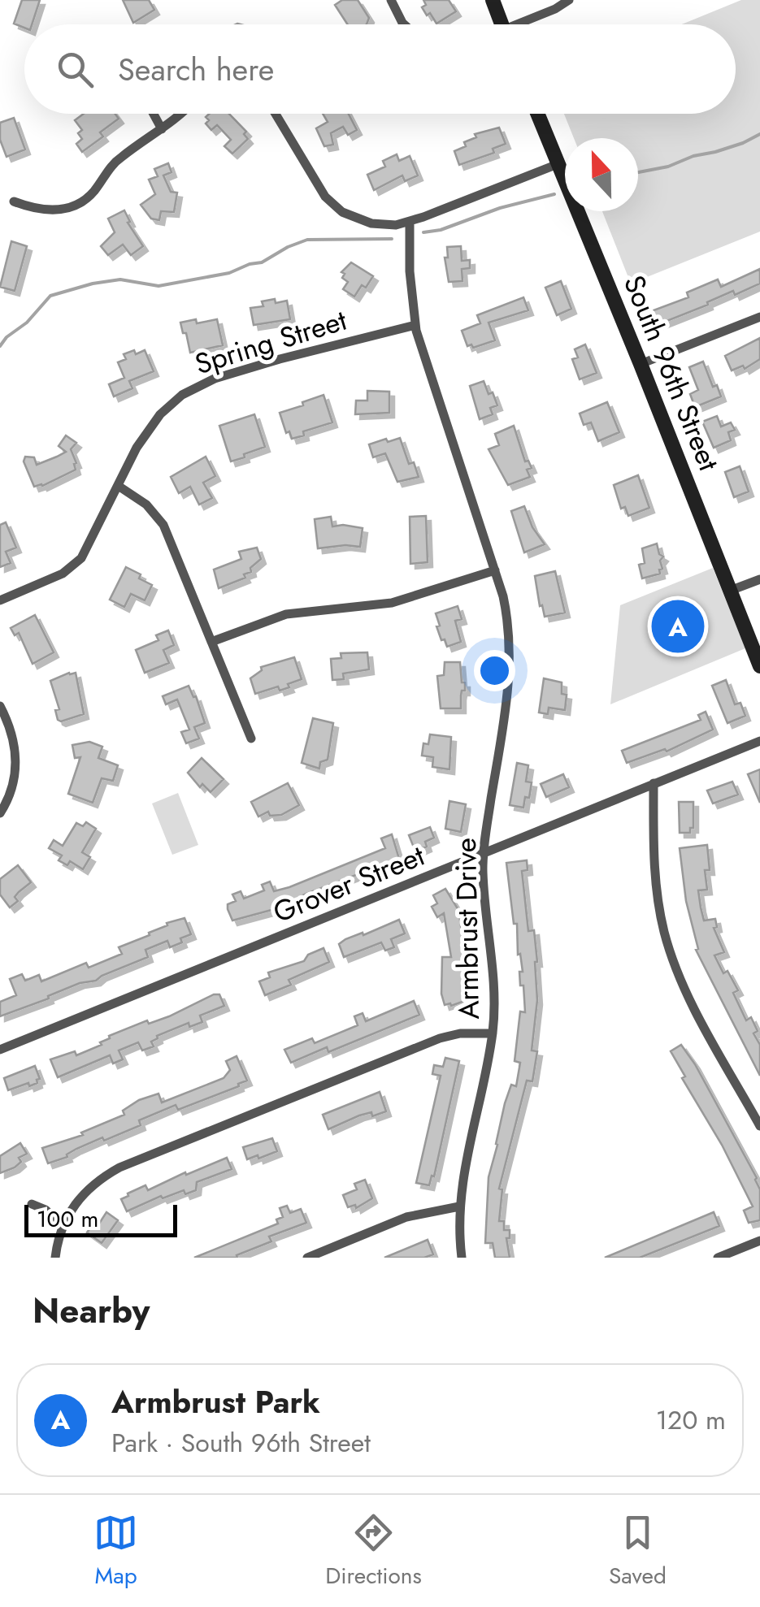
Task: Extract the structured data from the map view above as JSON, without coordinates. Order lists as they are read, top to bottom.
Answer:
{
  "streets": {
    "street": [
      "Spring Street",
      "South 96th Street",
      "Grover Street",
      "Armbrust Drive"
    ]
  },
  "crossings": [
    ["Spring Street", "Armbrust Drive"],
    ["Grover Street", "Armbrust Drive"]
  ],
  "scale_bar": "100 m",
  "north": "top",
  "page": {
    "search": "Search here",
    "pins": "A",
    "scale": "100 m",
    "heading": "Nearby",
    "list": [
      {
        "mark": "A",
        "name": "Armbrust Park",
        "note": "Park · South 96th Street",
        "value": "120 m"
      }
    ],
    "nav": ["Map", "Directions", "Saved"]
  }
}
